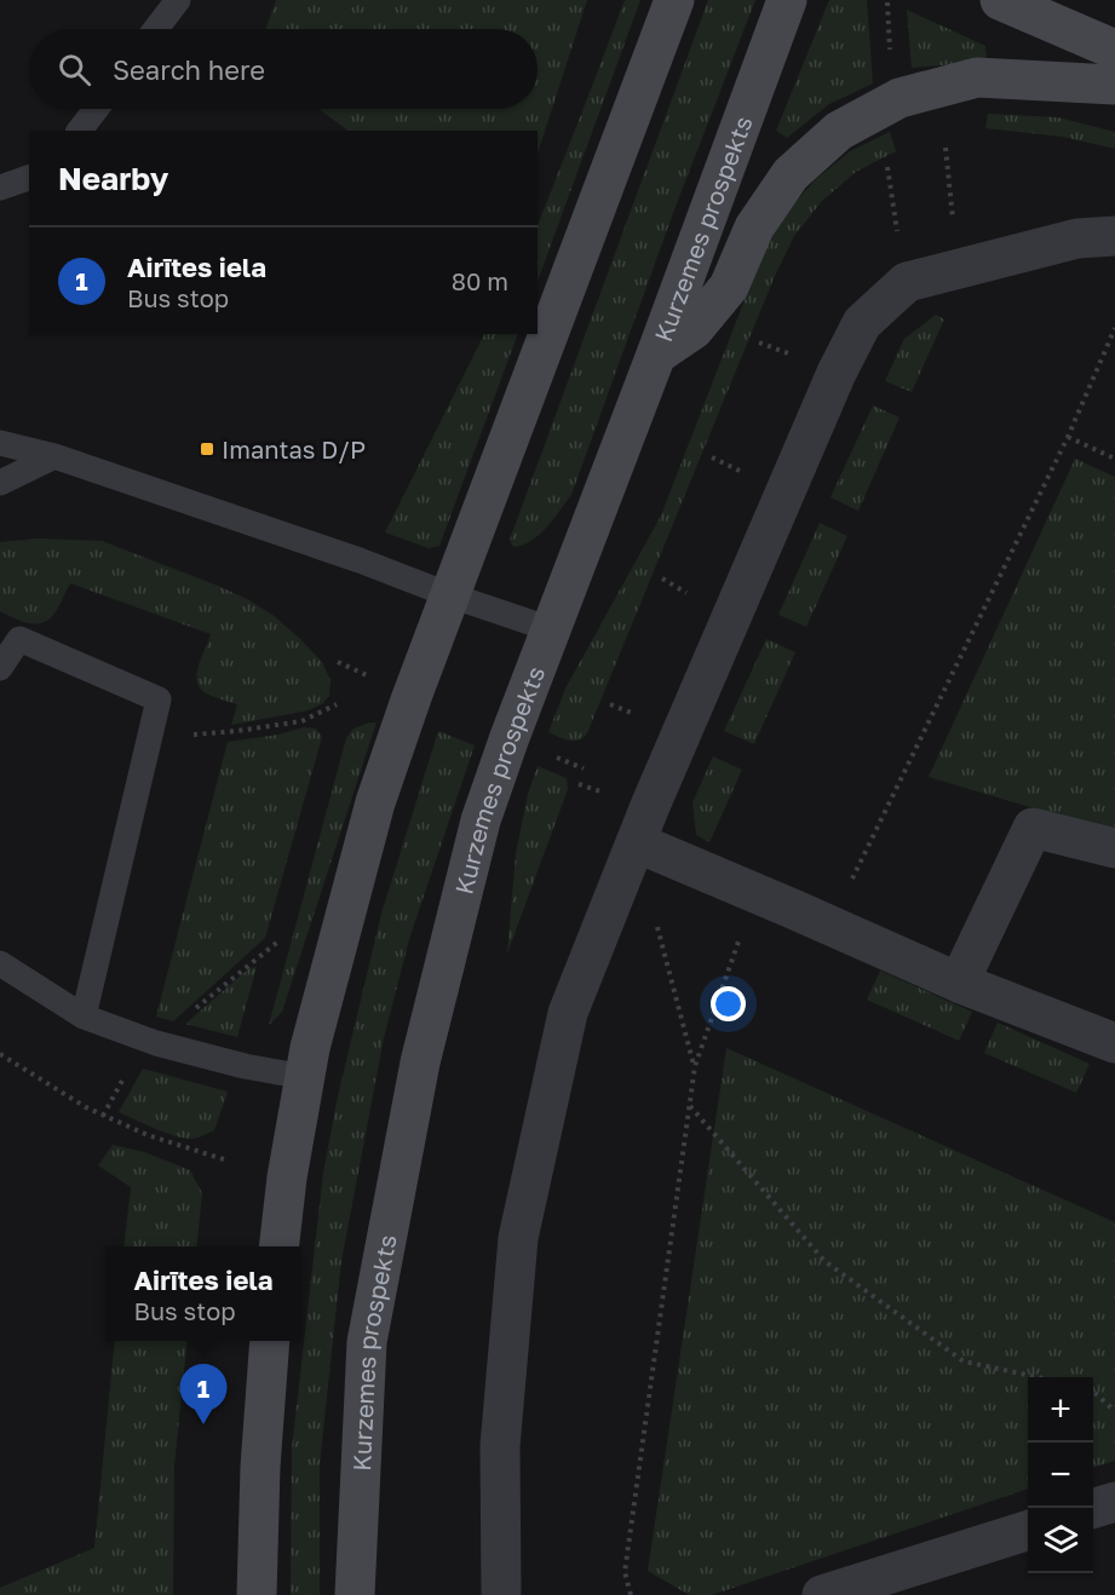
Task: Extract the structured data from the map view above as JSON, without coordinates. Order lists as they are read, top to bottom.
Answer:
{
  "streets": {
    "main road": ["Kurzemes prospekts"]
  },
  "places": {
    "transit": ["Imantas D/P"]
  },
  "page": {
    "search": "Search here",
    "heading": "Nearby",
    "list": [
      {
        "mark": "1",
        "name": "Airītes iela",
        "note": "Bus stop",
        "value": "80 m"
      }
    ],
    "popup": ["Airītes iela", "Bus stop"],
    "pins": "1",
    "map_buttons": ["+", "−"]
  }
}
